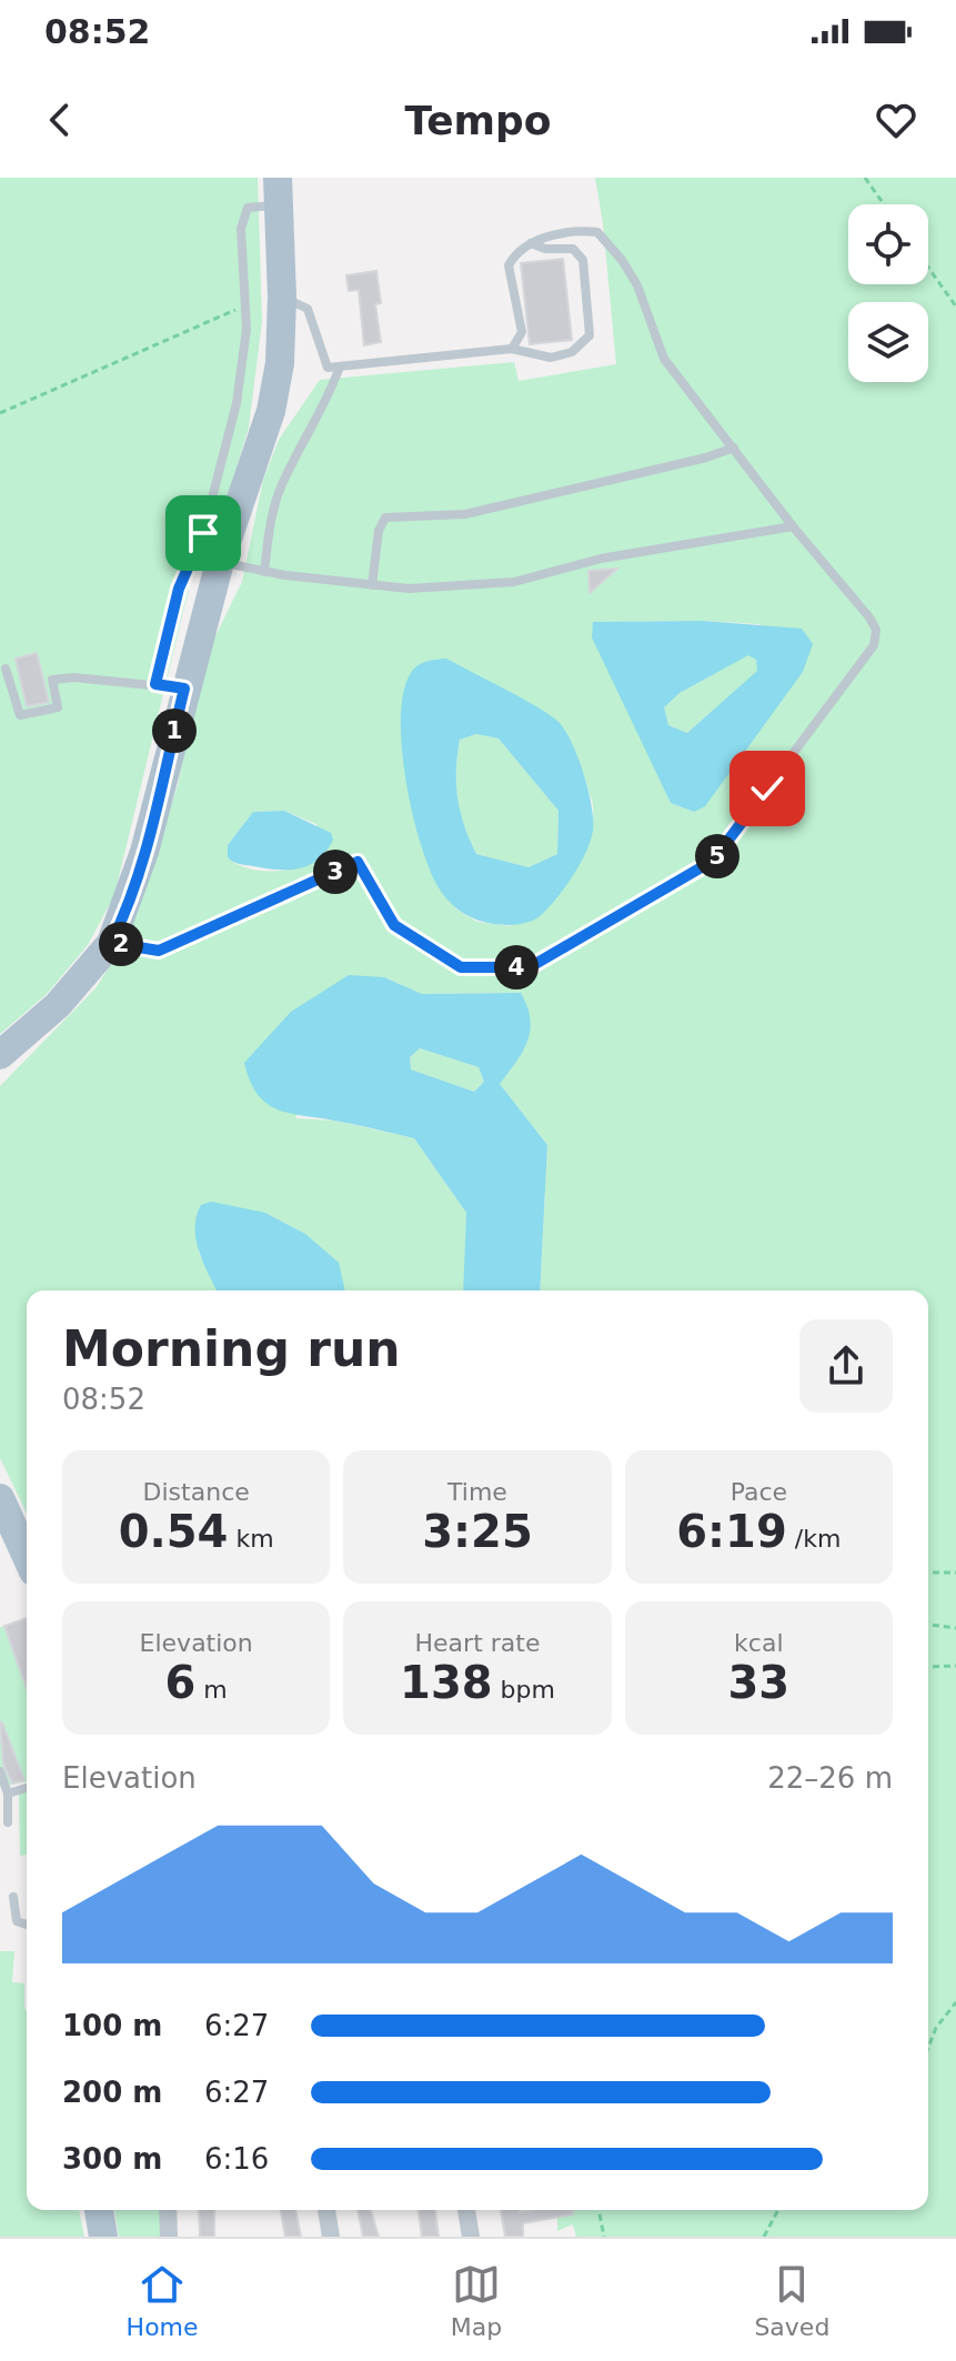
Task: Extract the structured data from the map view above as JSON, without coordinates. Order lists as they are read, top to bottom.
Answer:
{
  "page": {
    "status": "08:52",
    "header": "Tempo",
    "pins": [
      "1",
      "5",
      "3",
      "2",
      "4"
    ],
    "heading": ["Morning run", "08:52"],
    "stats": [
      ["Distance", "0.54 km"],
      ["Time", "3:25"],
      ["Pace", "6:19 /km"],
      ["Elevation", "6 m"],
      ["Heart rate", "138 bpm"],
      ["kcal", "33"]
    ],
    "chart": ["Elevation", "22–26 m"],
    "list": [
      {
        "name": "100 m",
        "note": "6:27"
      },
      {
        "name": "200 m",
        "note": "6:27"
      },
      {
        "name": "300 m",
        "note": "6:16"
      }
    ],
    "tabs": ["Home", "Map", "Saved"]
  }
}
